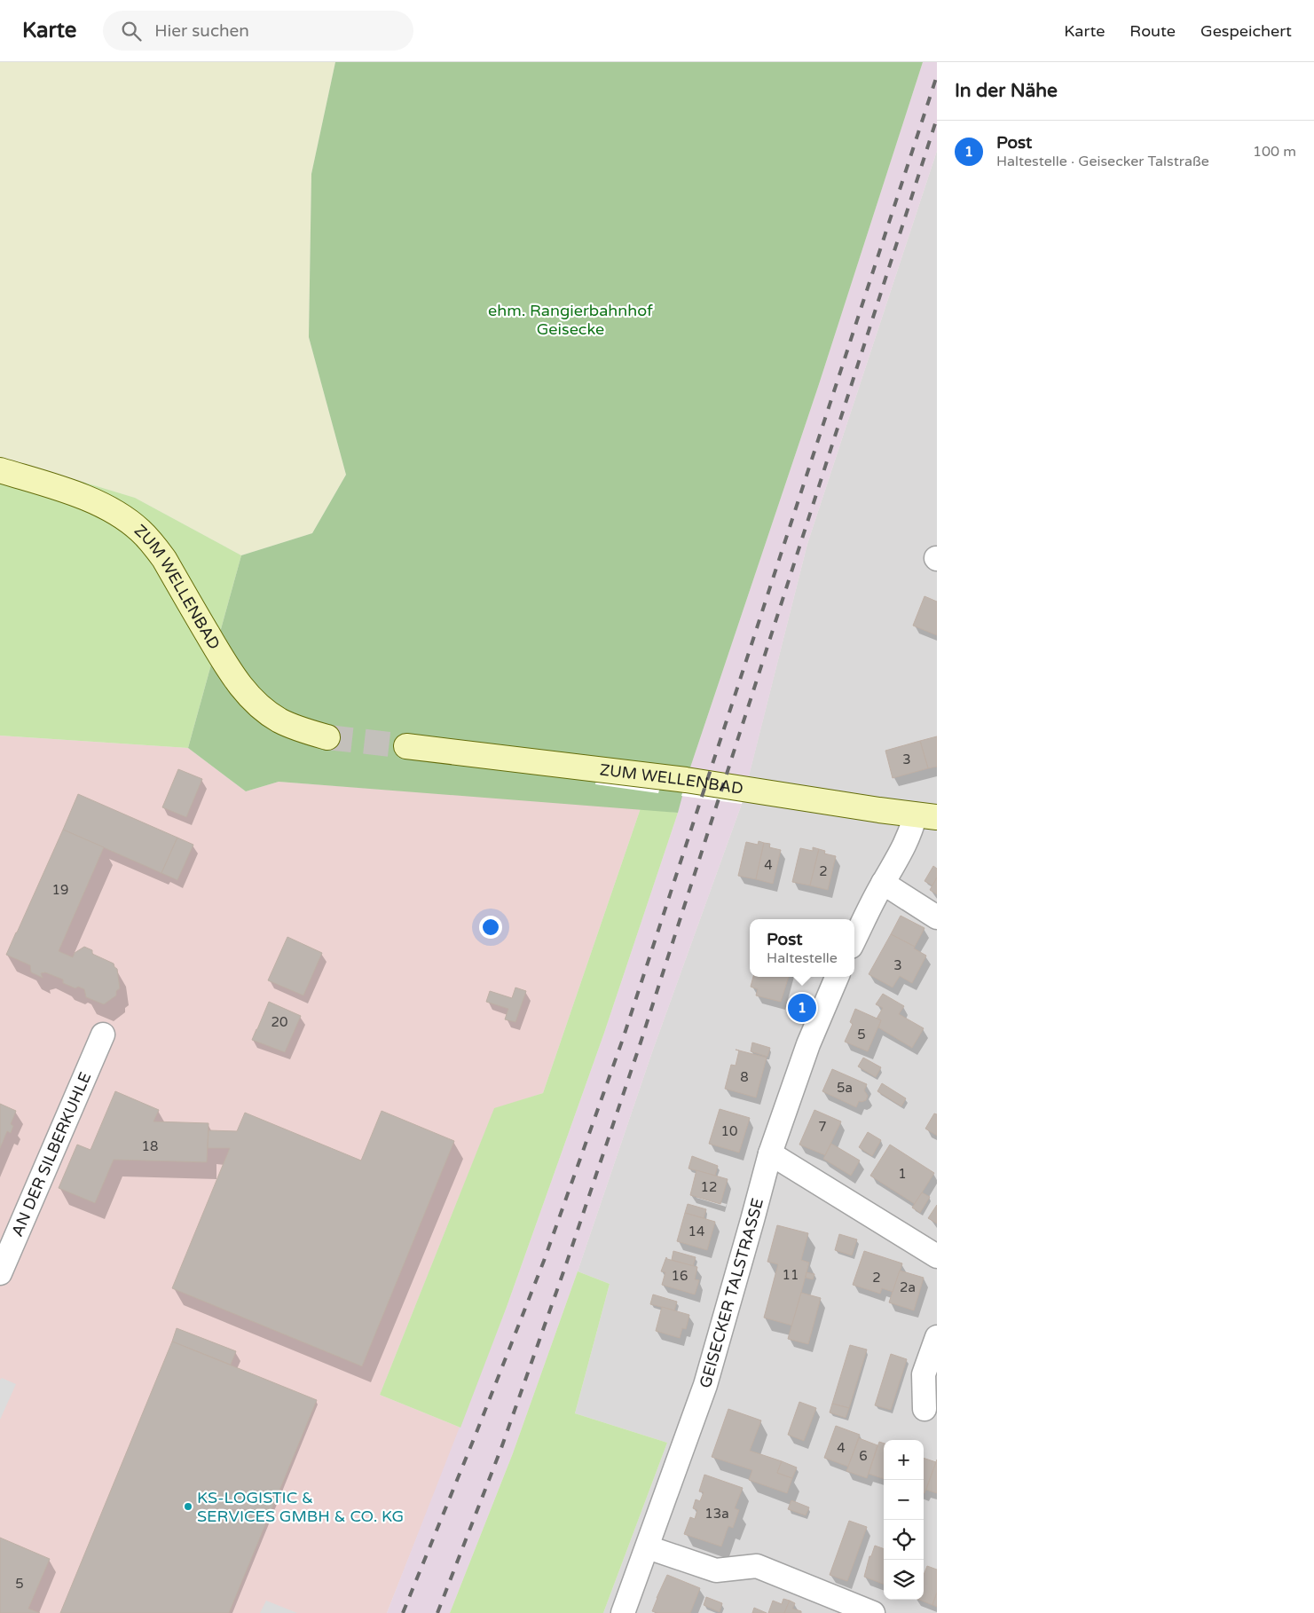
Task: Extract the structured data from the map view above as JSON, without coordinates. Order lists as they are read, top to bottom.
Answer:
{
  "streets": {
    "main road": ["ZUM WELLENBAD"],
    "street": ["AN DER SILBERKUHLE", "GEISECKER TALSTRASSE"]
  },
  "parks": ["ehm. Rangierbahnhof Geisecke"],
  "places": ["KS-LOGISTIC & SERVICES GMBH & CO. KG"],
  "house_numbers": [
    "3",
    "4",
    "2",
    "19",
    "3",
    "20",
    "5",
    "8",
    "5a",
    "7",
    "10",
    "18",
    "1",
    "12",
    "14",
    "11",
    "16",
    "2",
    "2a",
    "4",
    "6",
    "13a",
    "5"
  ],
  "page": {
    "header": "Karte",
    "search": "Hier suchen",
    "nav": ["Karte", "Route", "Gespeichert"],
    "heading": "In der Nähe",
    "list": [
      {
        "mark": "1",
        "name": "Post",
        "note": "Haltestelle · Geisecker Talstraße",
        "value": "100 m"
      }
    ],
    "popup": ["Post", "Haltestelle"],
    "pins": "1",
    "map_buttons": ["+", "−"]
  }
}
